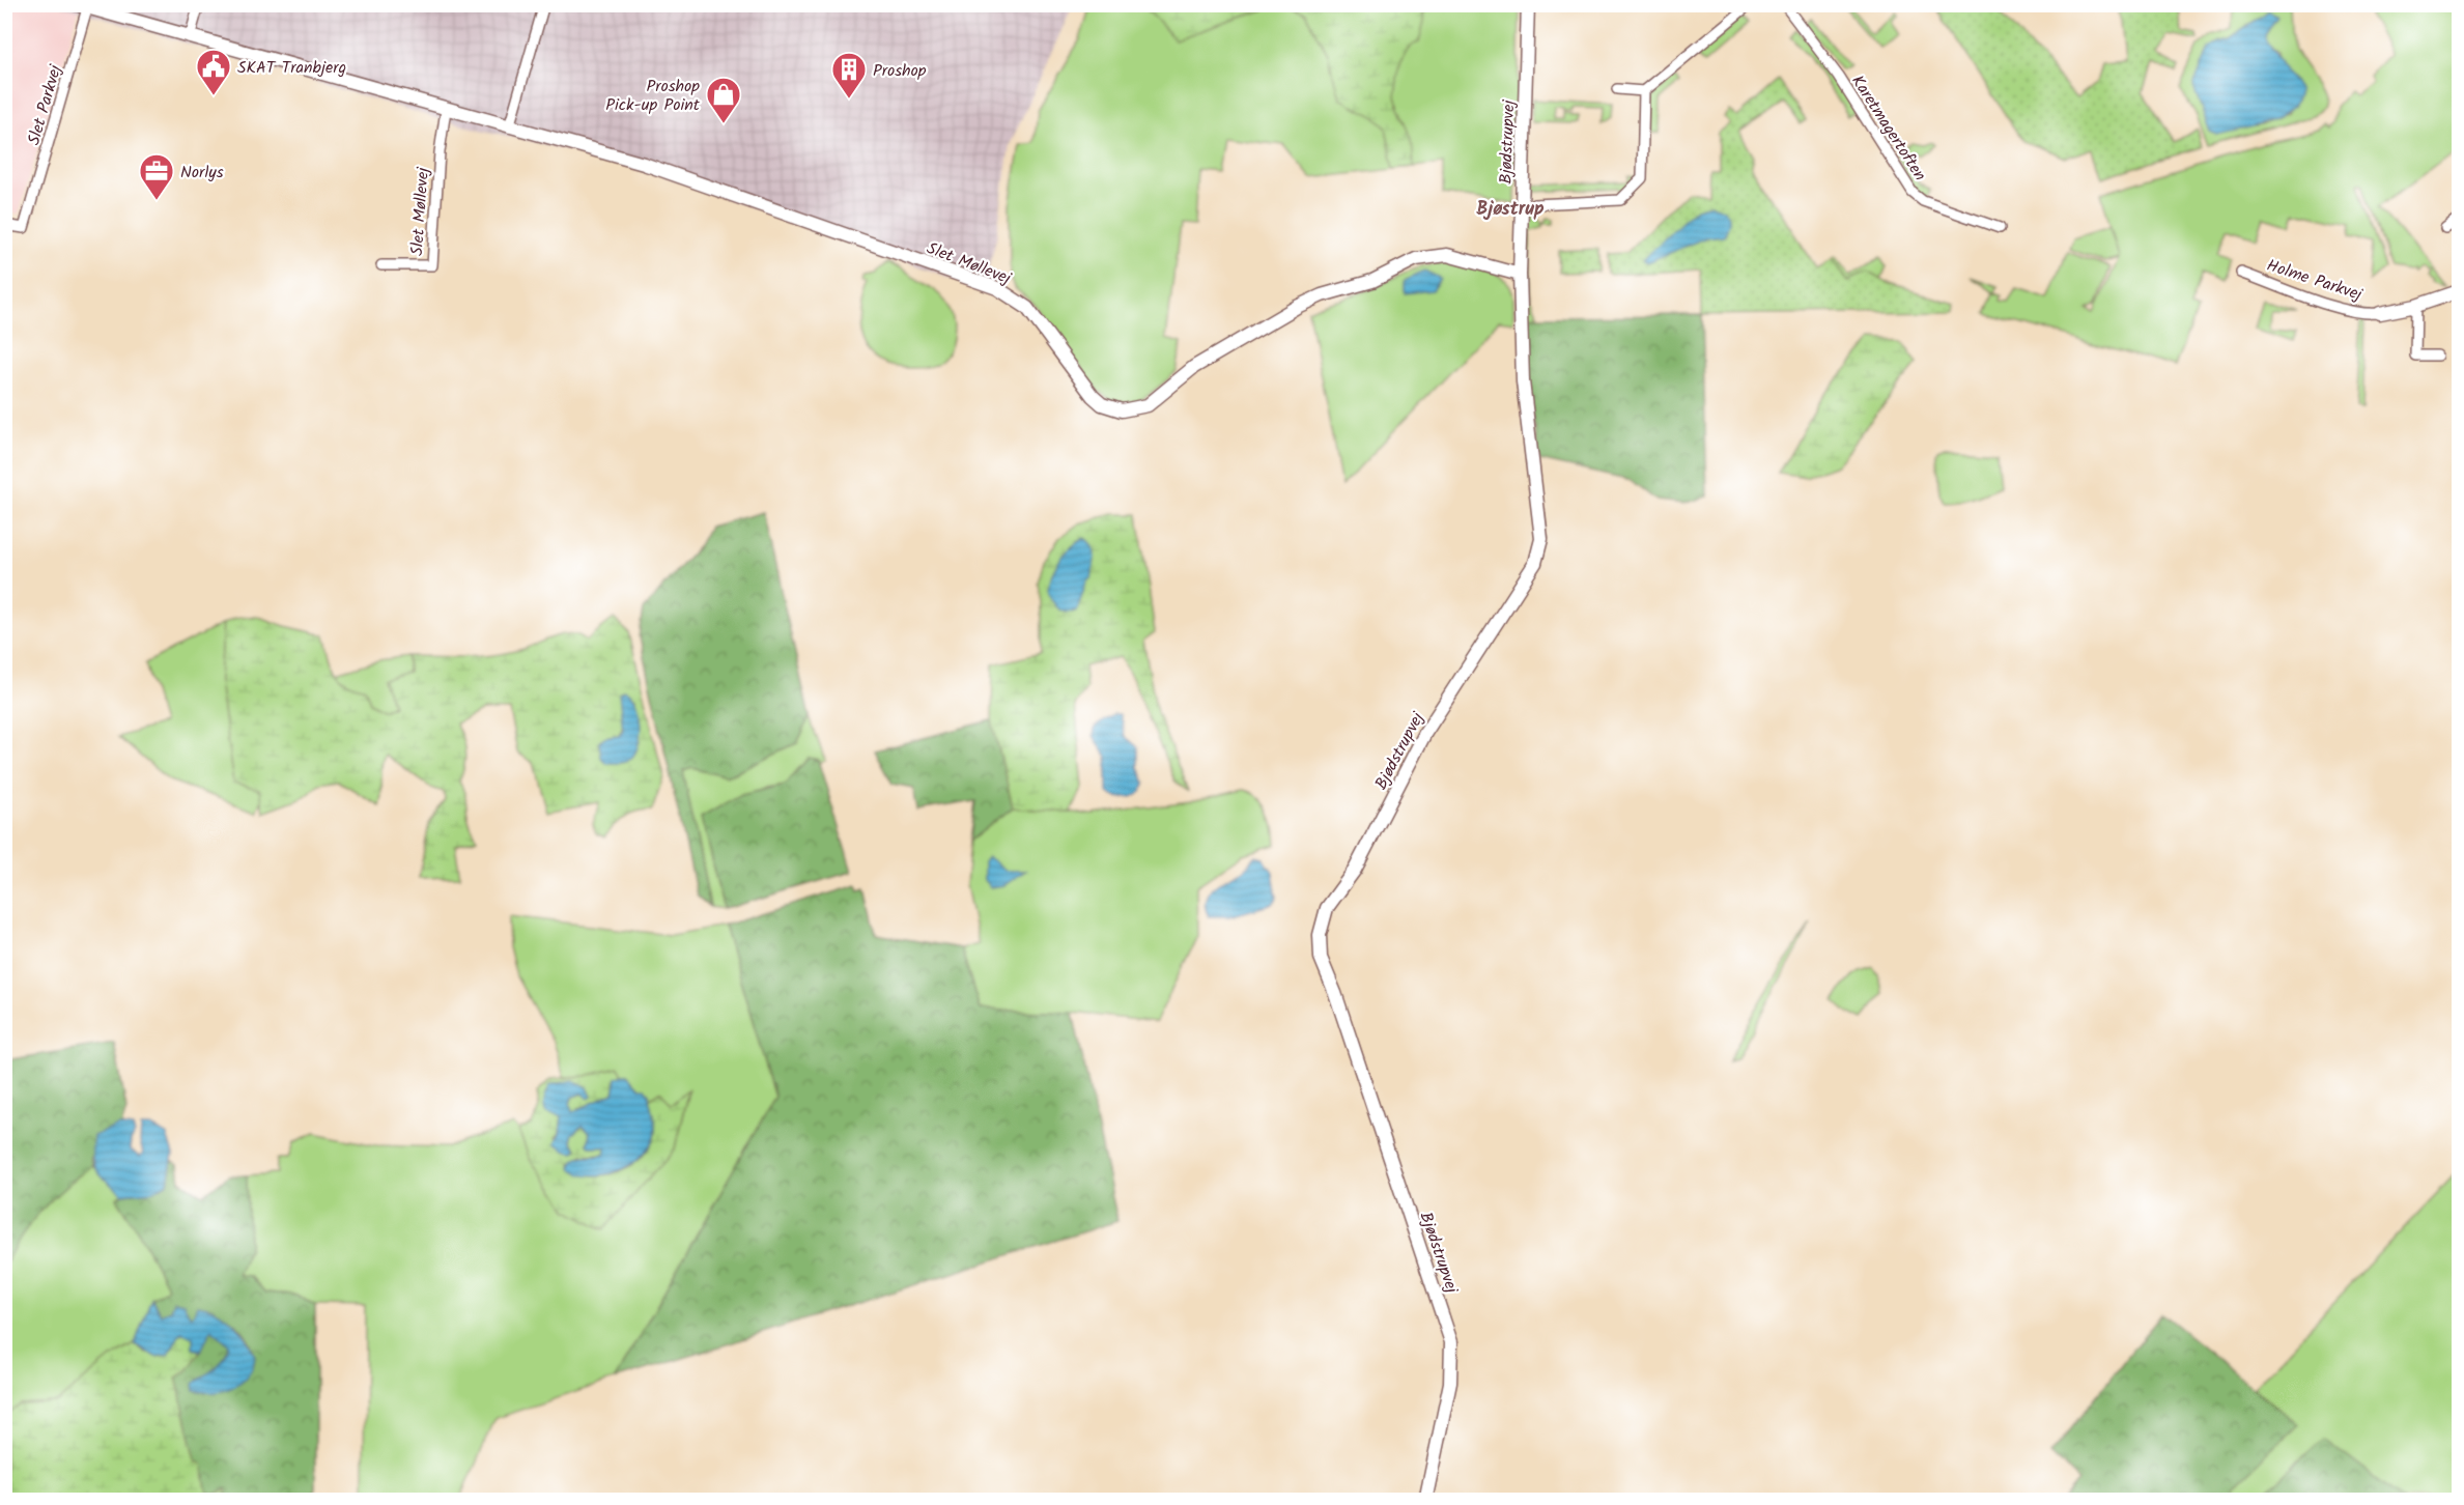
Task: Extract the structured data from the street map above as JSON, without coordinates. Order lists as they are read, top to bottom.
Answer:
{
  "streets": {
    "street": [
      "Slet Parkvej",
      "Karetmagertoften",
      "Bjødstrupvej",
      "Slet Møllevej",
      "Holme Parkvej"
    ]
  },
  "crossings": [
    ["Slet Parkvej", "Slet Møllevej"],
    ["Bjødstrupvej", "Slet Møllevej"]
  ],
  "districts": ["Bjøstrup"],
  "places": {
    "public building": ["SKAT Tranbjerg"],
    "building": ["Proshop"],
    "shop": ["Proshop Pick-up Point"],
    "office": ["Norlys"]
  }
}
